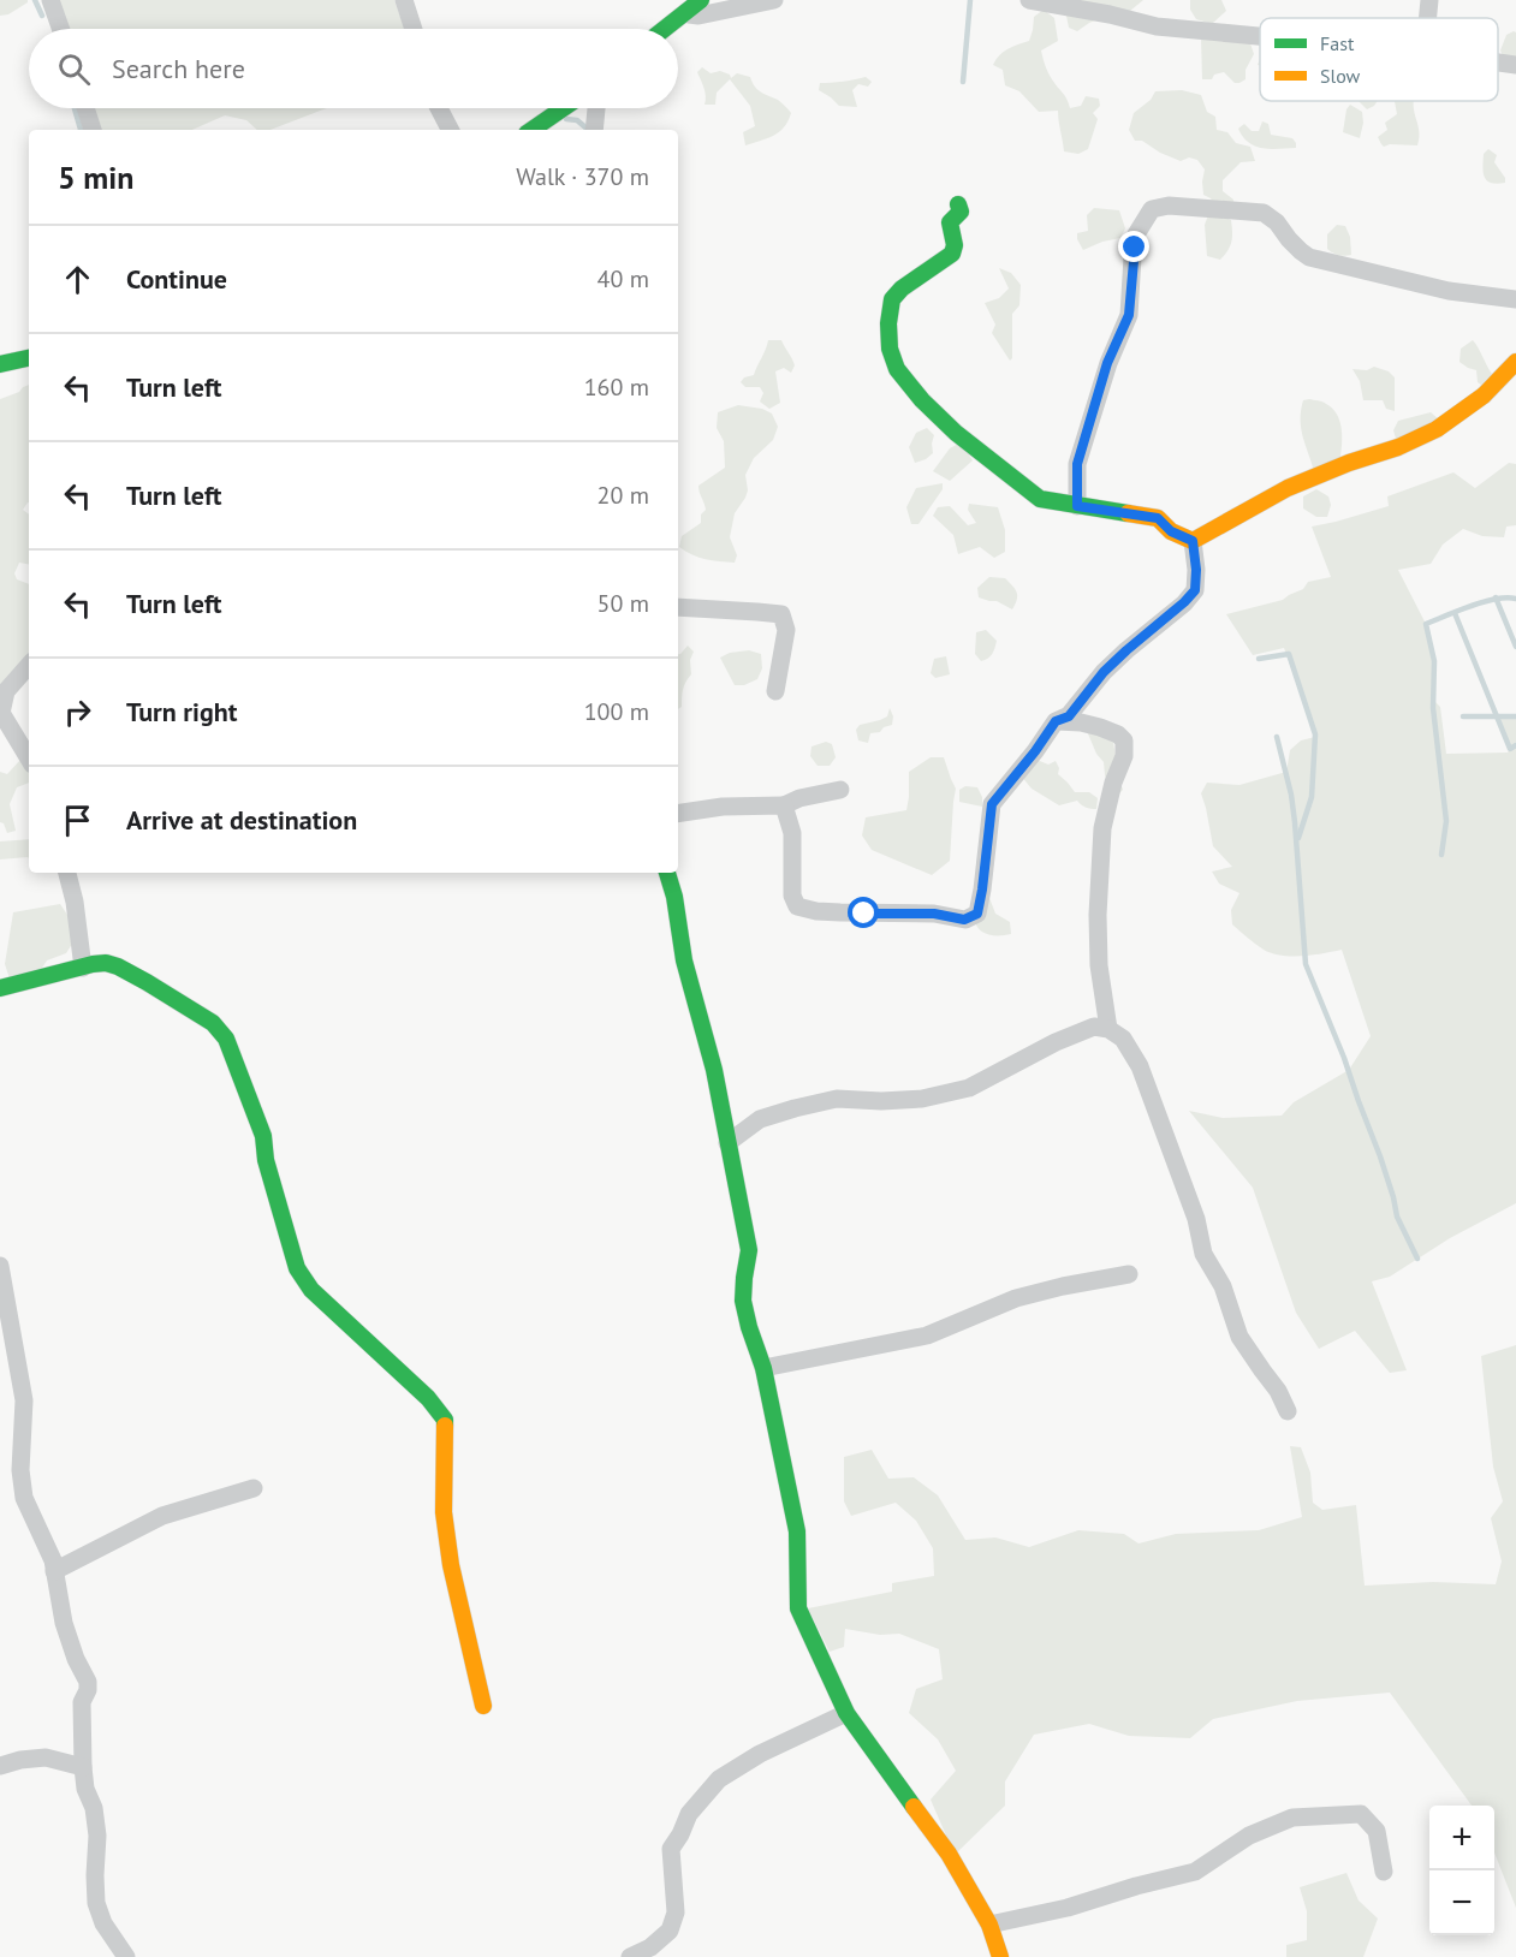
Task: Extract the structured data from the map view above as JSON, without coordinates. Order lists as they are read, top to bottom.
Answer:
{
  "legend": ["Fast", "Slow"],
  "page": {
    "search": "Search here",
    "heading": ["5 min", "Walk · 370 m"],
    "list": [
      ["Continue", "40 m"],
      ["Turn left", "160 m"],
      ["Turn left", "20 m"],
      ["Turn left", "50 m"],
      ["Turn right", "100 m"],
      "Arrive at destination"
    ],
    "map_buttons": ["+", "−"]
  }
}
